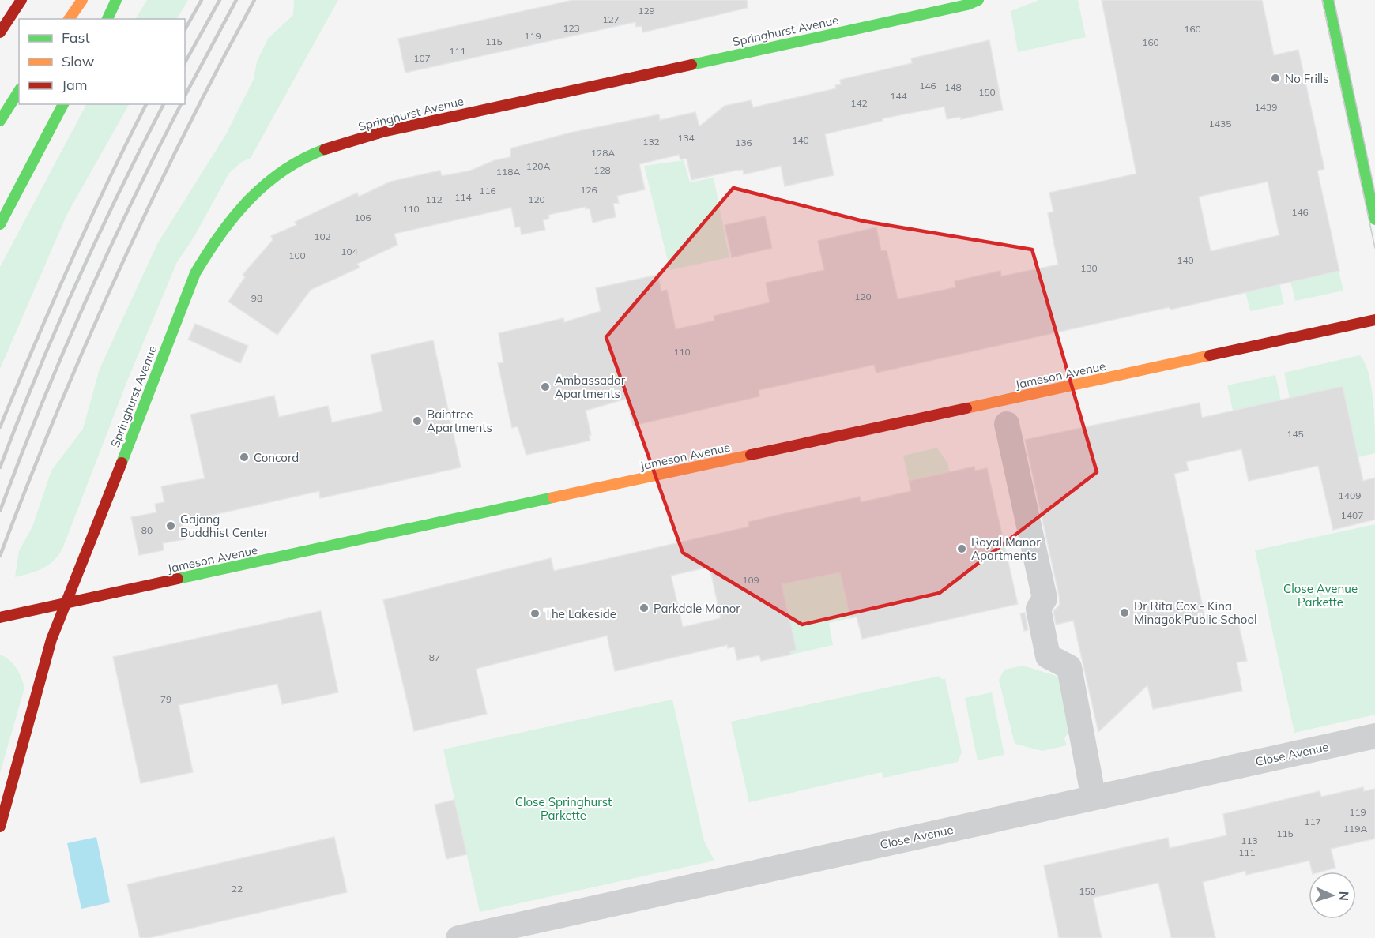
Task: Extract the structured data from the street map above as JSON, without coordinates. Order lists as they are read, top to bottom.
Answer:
{
  "streets": {
    "main road": ["Springhurst Avenue", "Jameson Avenue"],
    "street": ["Close Avenue"]
  },
  "crossings": [
    ["Springhurst Avenue", "Jameson Avenue"]
  ],
  "parks": ["Close Avenue Parkette", "Close Springhurst Parkette"],
  "places": [
    "No Frills",
    "Ambassador Apartments",
    "Baintree Apartments",
    "Concord",
    "Gajang Buddhist Center",
    "Royal Manor Apartments",
    "Parkdale Manor",
    "Dr Rita Cox - Kina Minagok Public School",
    "The Lakeside"
  ],
  "house_numbers": [
    "129",
    "127",
    "123",
    "160",
    "119",
    "115",
    "160",
    "111",
    "107",
    "146",
    "148",
    "150",
    "144",
    "142",
    "1439",
    "1435",
    "134",
    "140",
    "132",
    "136",
    "128A",
    "120A",
    "128",
    "118A",
    "126",
    "116",
    "114",
    "112",
    "120",
    "110",
    "146",
    "106",
    "102",
    "104",
    "100",
    "140",
    "130",
    "120",
    "98",
    "110",
    "145",
    "1409",
    "1407",
    "80",
    "109",
    "87",
    "79",
    "119",
    "117",
    "119A",
    "115",
    "113",
    "111",
    "22",
    "150"
  ],
  "legend": ["Fast", "Slow", "Jam"],
  "north": "right"
}
